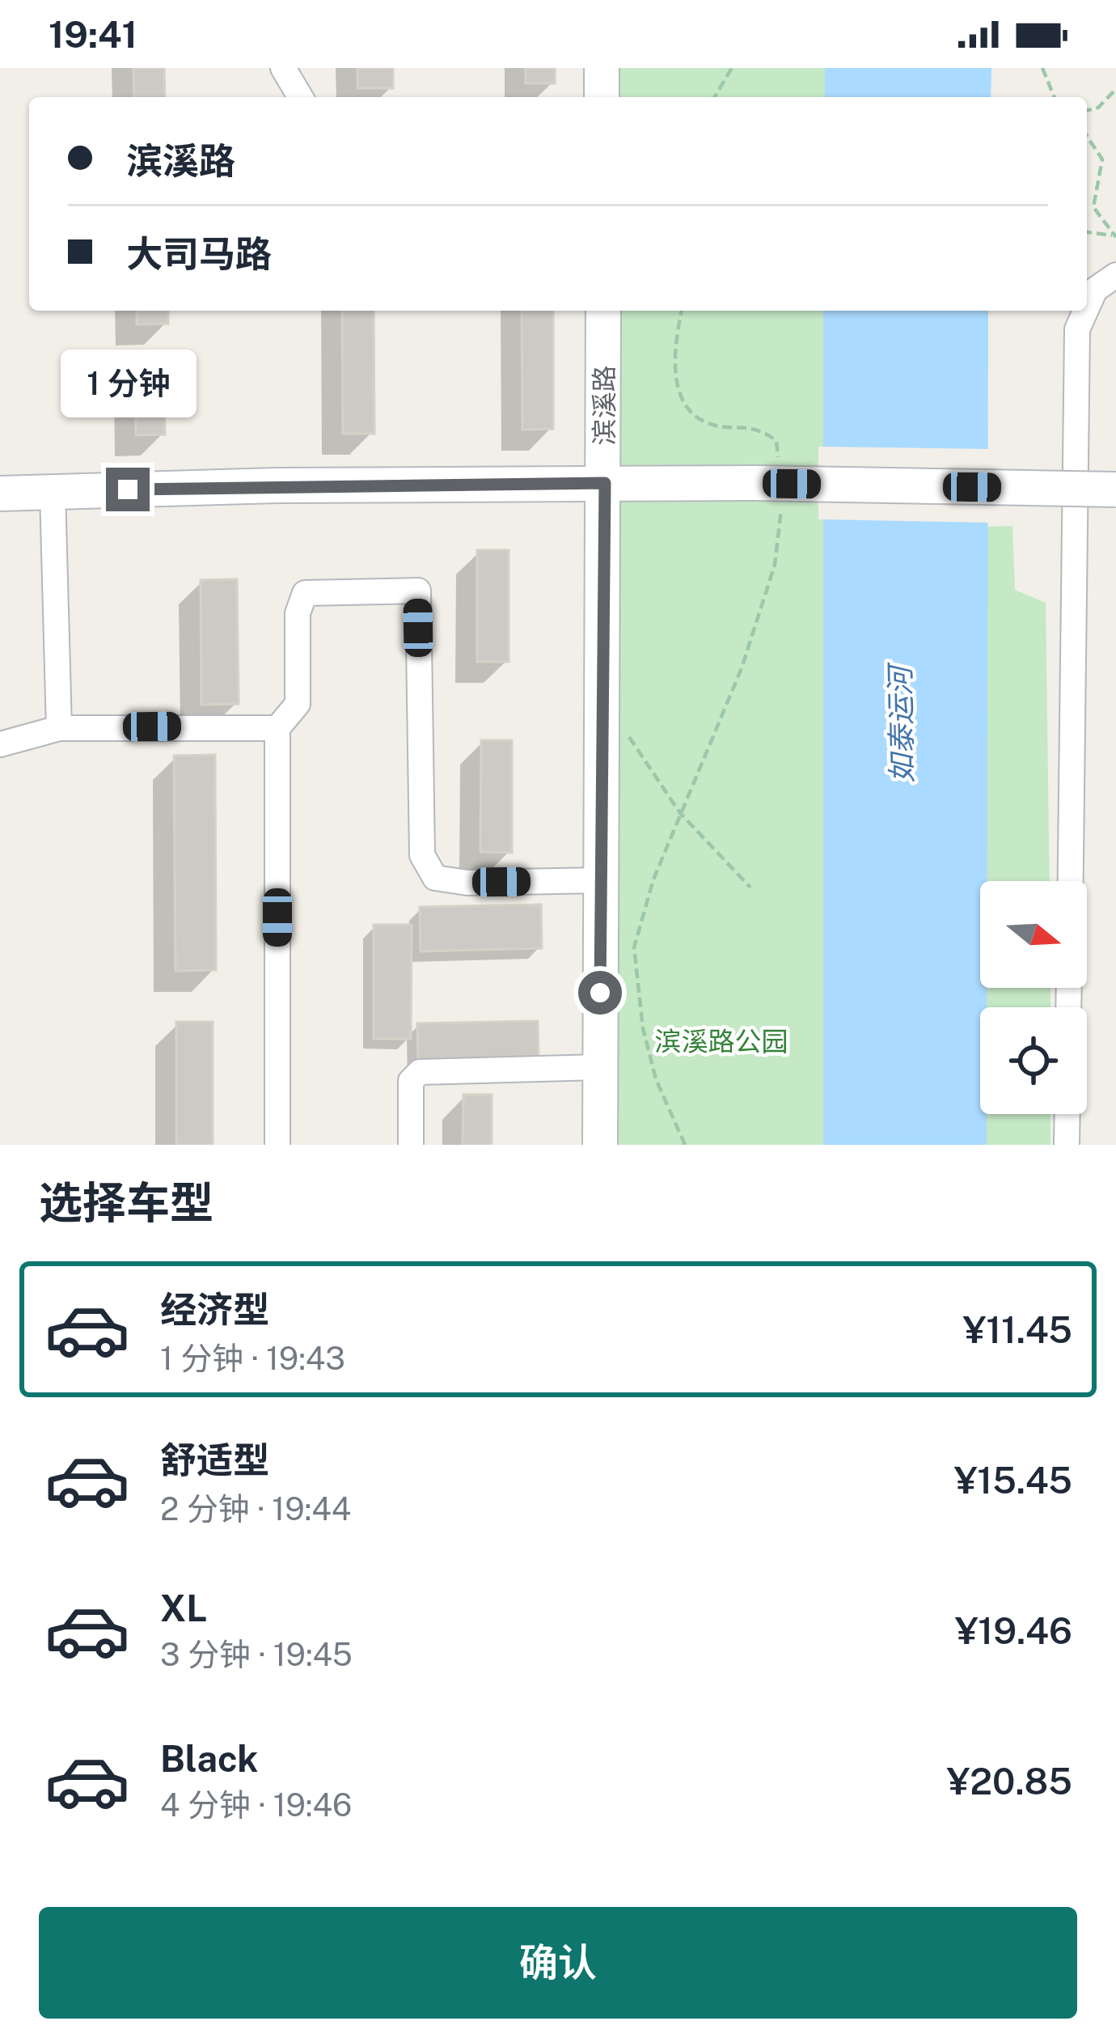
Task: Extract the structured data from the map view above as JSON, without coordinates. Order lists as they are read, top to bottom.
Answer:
{
  "streets": {
    "street": ["滨溪路"]
  },
  "water": ["如泰运河"],
  "parks": ["滨溪路公园"],
  "north": "right",
  "page": {
    "status": "19:41",
    "banner": ["滨溪路", "大司马路"],
    "bubble": "1 分钟",
    "heading": "选择车型",
    "list": [
      {
        "name": "经济型",
        "note": "1 分钟 · 19:43",
        "value": "¥11.45"
      },
      {
        "name": "舒适型",
        "note": "2 分钟 · 19:44",
        "value": "¥15.45"
      },
      {
        "name": "XL",
        "note": "3 分钟 · 19:45",
        "value": "¥19.46"
      },
      {
        "name": "Black",
        "note": "4 分钟 · 19:46",
        "value": "¥20.85"
      }
    ],
    "buttons": "确认"
  }
}
